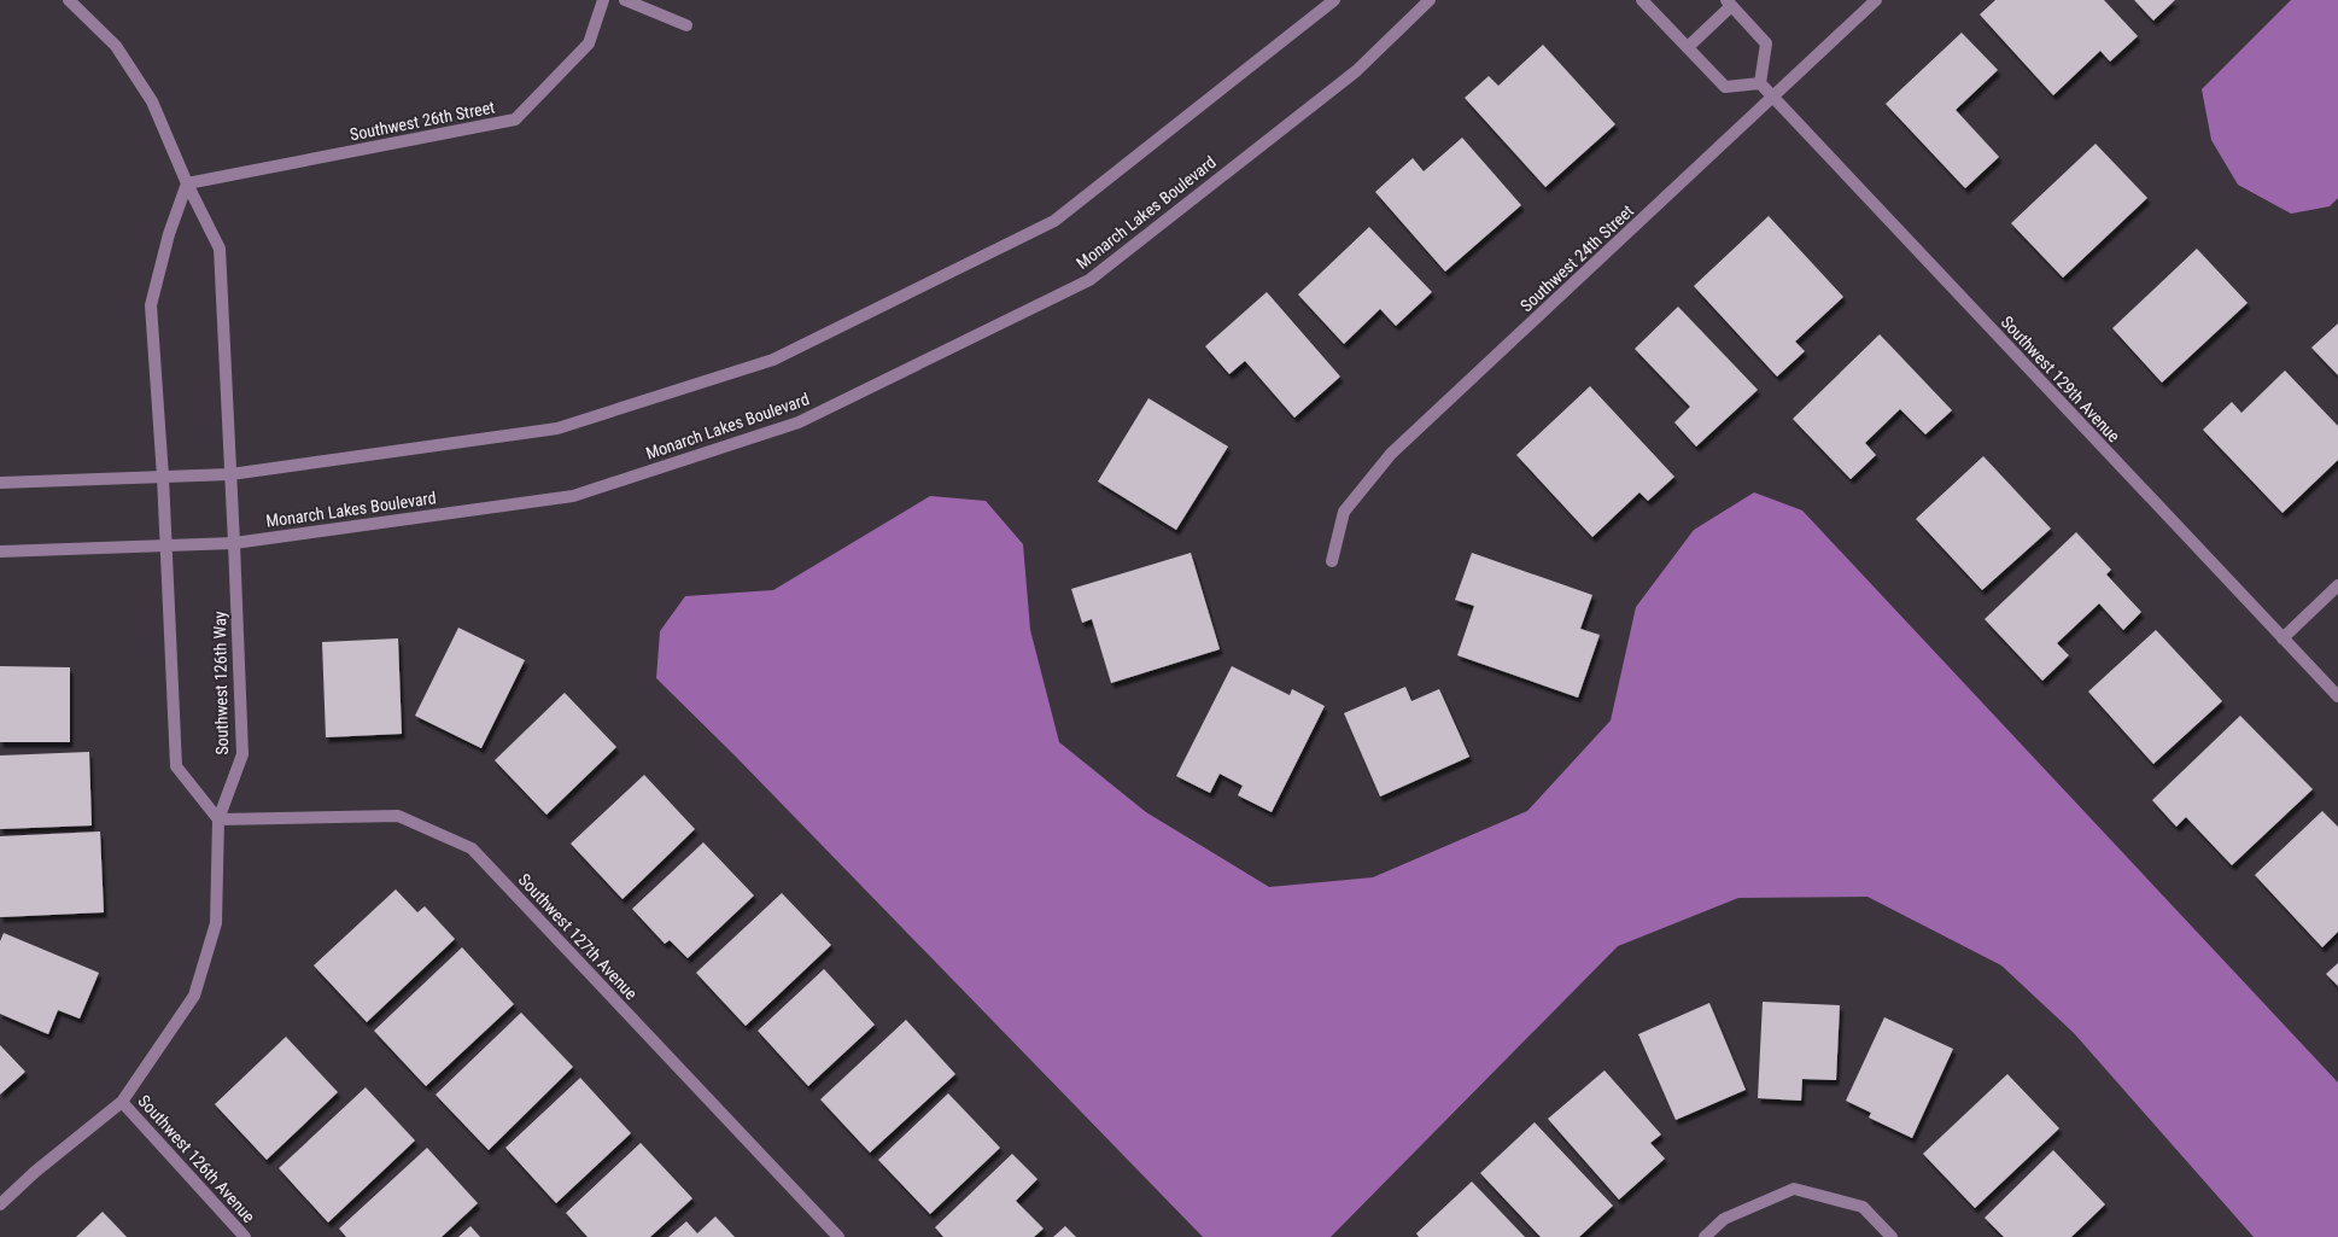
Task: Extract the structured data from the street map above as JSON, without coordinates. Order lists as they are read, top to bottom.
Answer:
{
  "streets": {
    "street": [
      "Southwest 26th Street",
      "Monarch Lakes Boulevard",
      "Southwest 24th Street",
      "Southwest 129th Avenue",
      "Southwest 126th Way",
      "Southwest 127th Avenue",
      "Southwest 126th Avenue"
    ]
  },
  "crossings": [
    ["Southwest 26th Street", "Southwest 126th Way"],
    ["Monarch Lakes Boulevard", "Southwest 126th Way"],
    ["Southwest 24th Street", "Southwest 129th Avenue"],
    ["Southwest 126th Way", "Southwest 127th Avenue"]
  ]
}
